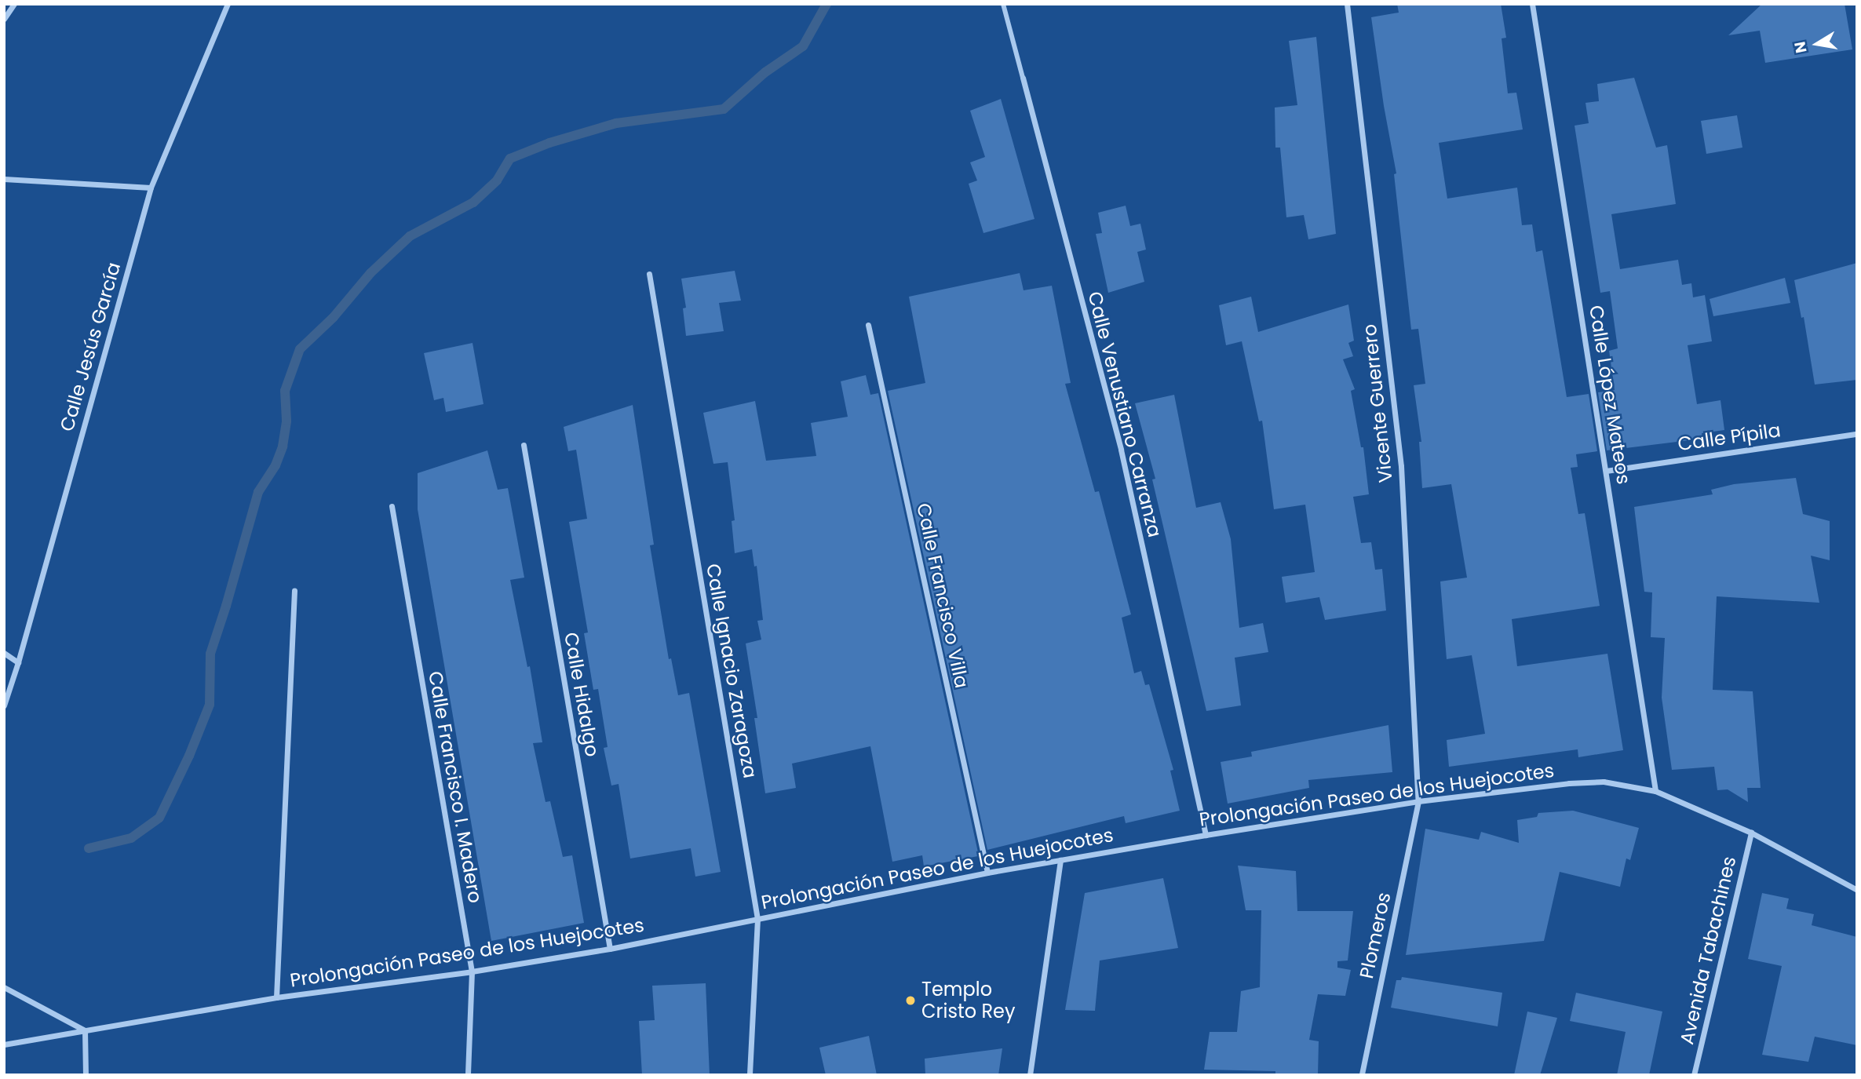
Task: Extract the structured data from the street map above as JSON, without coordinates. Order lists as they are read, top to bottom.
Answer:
{
  "streets": {
    "street": [
      "Calle Jesús García",
      "Calle López Mateos",
      "Vicente Guerrero",
      "Calle Venustiano Carranza",
      "Calle Pípila",
      "Calle Francisco Villa",
      "Calle Ignacio Zaragoza",
      "Calle Hidalgo",
      "Calle Francisco I. Madero",
      "Prolongación Paseo de los Huejocotes",
      "Plomeros",
      "Avenida Tabachines"
    ]
  },
  "crossings": [
    ["Calle López Mateos", "Calle Pípila"],
    ["Calle López Mateos", "Prolongación Paseo de los Huejocotes"],
    ["Vicente Guerrero", "Prolongación Paseo de los Huejocotes"],
    ["Vicente Guerrero", "Plomeros"],
    ["Calle Venustiano Carranza", "Prolongación Paseo de los Huejocotes"],
    ["Calle Francisco Villa", "Prolongación Paseo de los Huejocotes"],
    ["Calle Ignacio Zaragoza", "Prolongación Paseo de los Huejocotes"],
    ["Calle Hidalgo", "Prolongación Paseo de los Huejocotes"],
    ["Calle Francisco I. Madero", "Prolongación Paseo de los Huejocotes"],
    ["Prolongación Paseo de los Huejocotes", "Plomeros"],
    ["Prolongación Paseo de los Huejocotes", "Avenida Tabachines"]
  ],
  "places": ["Templo Cristo Rey"],
  "north": "left"
}
